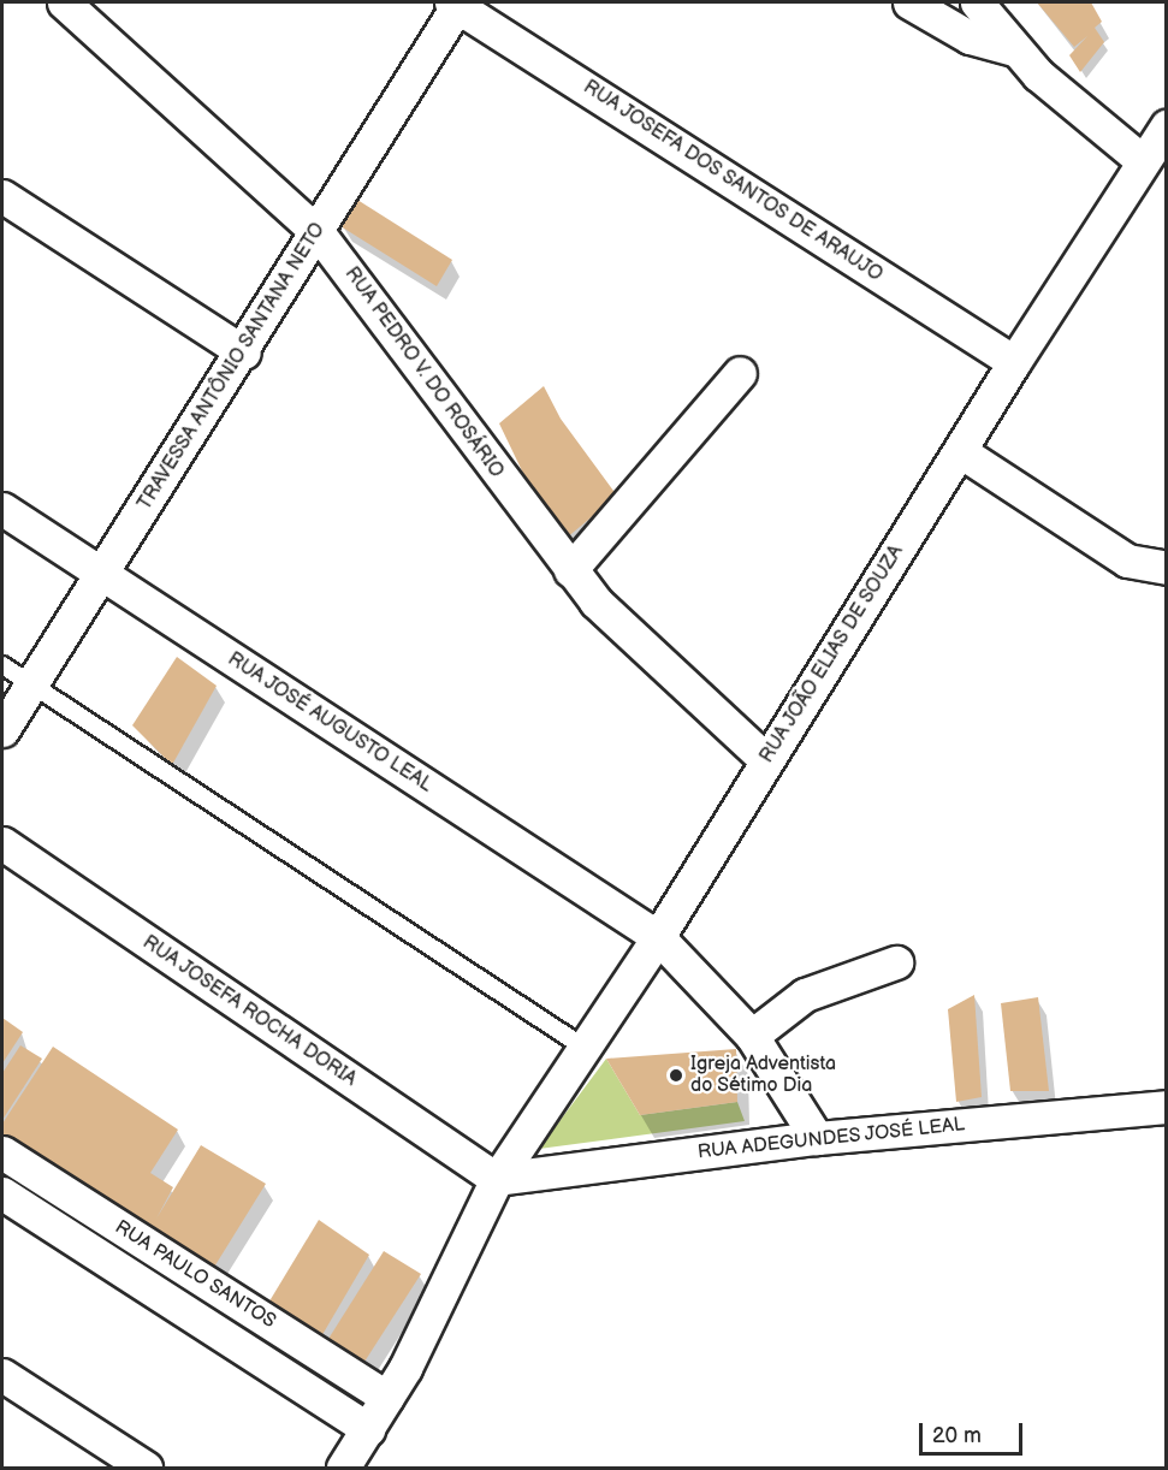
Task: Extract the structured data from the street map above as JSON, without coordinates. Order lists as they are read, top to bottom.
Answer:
{
  "streets": {
    "street": [
      "RUA JOSEFA DOS SANTOS DE ARAUJO",
      "TRAVESSA ANTÔNIO SANTANA NETO",
      "RUA PEDRO V. DO ROSÁRIO",
      "RUA JOÃO ELIAS DE SOUZA",
      "RUA JOSÉ AUGUSTO LEAL",
      "RUA JOSEFA ROCHA DORIA",
      "RUA ADEGUNDES JOSÉ LEAL",
      "RUA PAULO SANTOS"
    ]
  },
  "crossings": [
    ["RUA JOSEFA DOS SANTOS DE ARAUJO", "TRAVESSA ANTÔNIO SANTANA NETO"],
    ["RUA JOSEFA DOS SANTOS DE ARAUJO", "RUA JOÃO ELIAS DE SOUZA"],
    ["TRAVESSA ANTÔNIO SANTANA NETO", "RUA PEDRO V. DO ROSÁRIO"],
    ["TRAVESSA ANTÔNIO SANTANA NETO", "RUA JOSÉ AUGUSTO LEAL"],
    ["RUA PEDRO V. DO ROSÁRIO", "RUA JOÃO ELIAS DE SOUZA"],
    ["RUA JOÃO ELIAS DE SOUZA", "RUA JOSÉ AUGUSTO LEAL"],
    ["RUA JOÃO ELIAS DE SOUZA", "RUA JOSEFA ROCHA DORIA"],
    ["RUA JOÃO ELIAS DE SOUZA", "RUA ADEGUNDES JOSÉ LEAL"],
    ["RUA JOÃO ELIAS DE SOUZA", "RUA PAULO SANTOS"],
    ["RUA JOSÉ AUGUSTO LEAL", "RUA ADEGUNDES JOSÉ LEAL"],
    ["RUA JOSEFA ROCHA DORIA", "RUA ADEGUNDES JOSÉ LEAL"]
  ],
  "places": ["Igreja Adventista do Sétimo Dia"],
  "scale_bar": "20 m"
}
